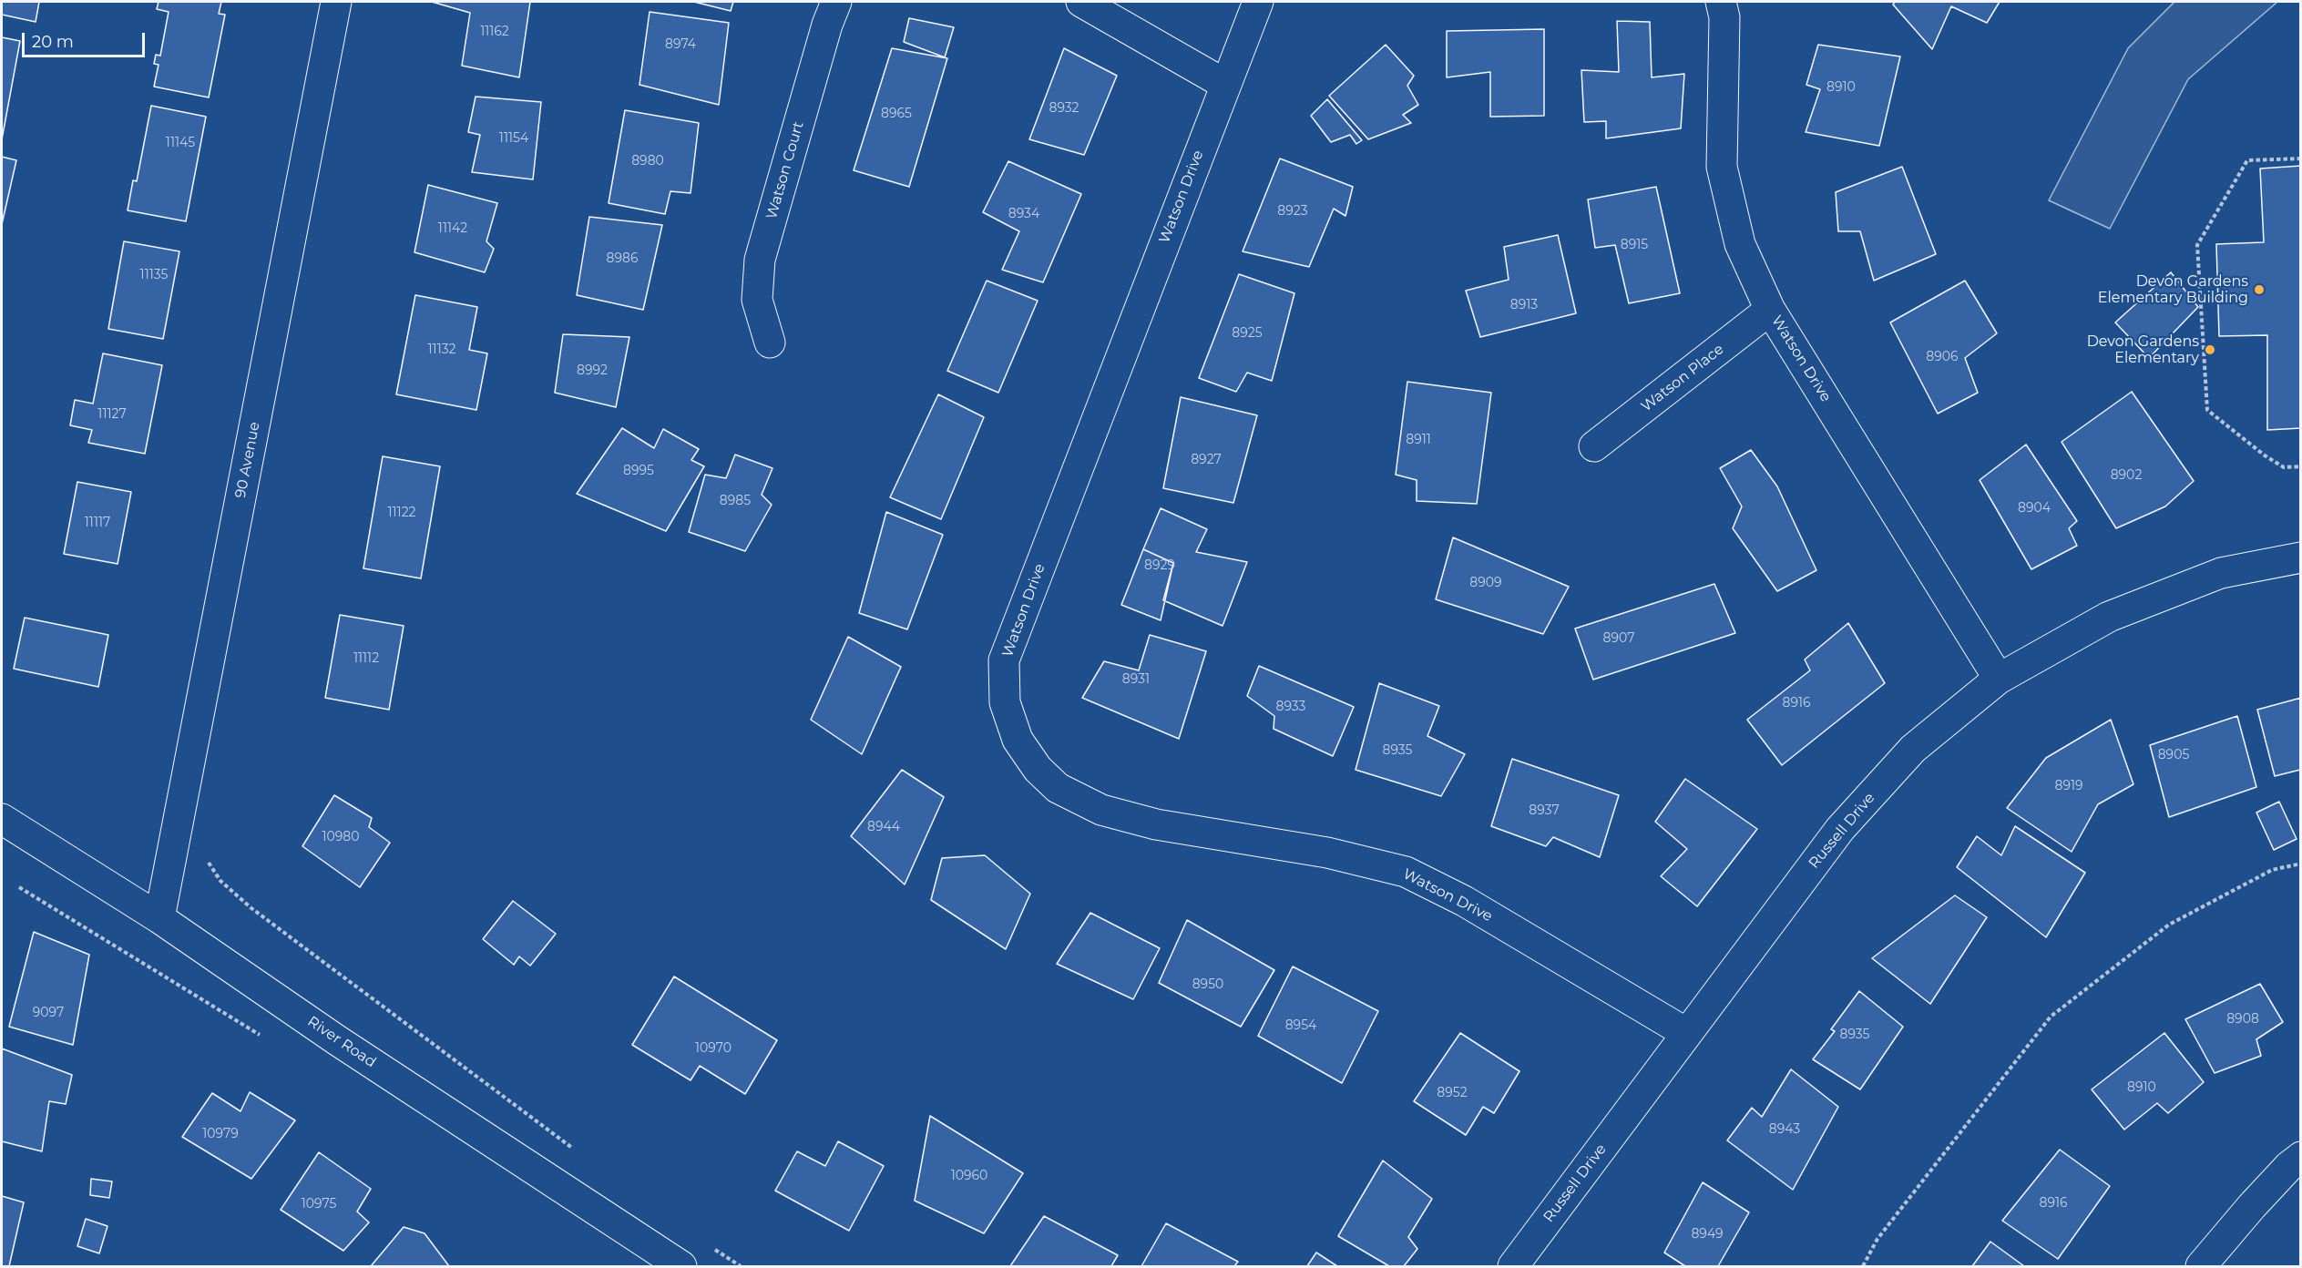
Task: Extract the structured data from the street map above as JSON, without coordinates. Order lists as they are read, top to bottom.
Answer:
{
  "streets": {
    "street": [
      "Watson Court",
      "Watson Drive",
      "Watson Place",
      "90 Avenue",
      "Russell Drive",
      "River Road"
    ]
  },
  "crossings": [
    ["Watson Drive", "Watson Place"],
    ["Watson Drive", "Russell Drive"],
    ["90 Avenue", "River Road"]
  ],
  "places": ["Devon Gardens Elementary Building", "Devon Gardens Elementary"],
  "house_numbers": [
    "11162",
    "8974",
    "8910",
    "8932",
    "8965",
    "11154",
    "11145",
    "8980",
    "8923",
    "8934",
    "11142",
    "8915",
    "8986",
    "11135",
    "8913",
    "8925",
    "11132",
    "8906",
    "8992",
    "11127",
    "8911",
    "8927",
    "8995",
    "8902",
    "8985",
    "8904",
    "11122",
    "11117",
    "8929",
    "8909",
    "8907",
    "11112",
    "8931",
    "8916",
    "8933",
    "8935",
    "8905",
    "8919",
    "8937",
    "8944",
    "10980",
    "8950",
    "9097",
    "8908",
    "8954",
    "8935",
    "10970",
    "8910",
    "8952",
    "8943",
    "10979",
    "10960",
    "8916",
    "10975",
    "8949"
  ],
  "scale_bar": "20 m"
}
